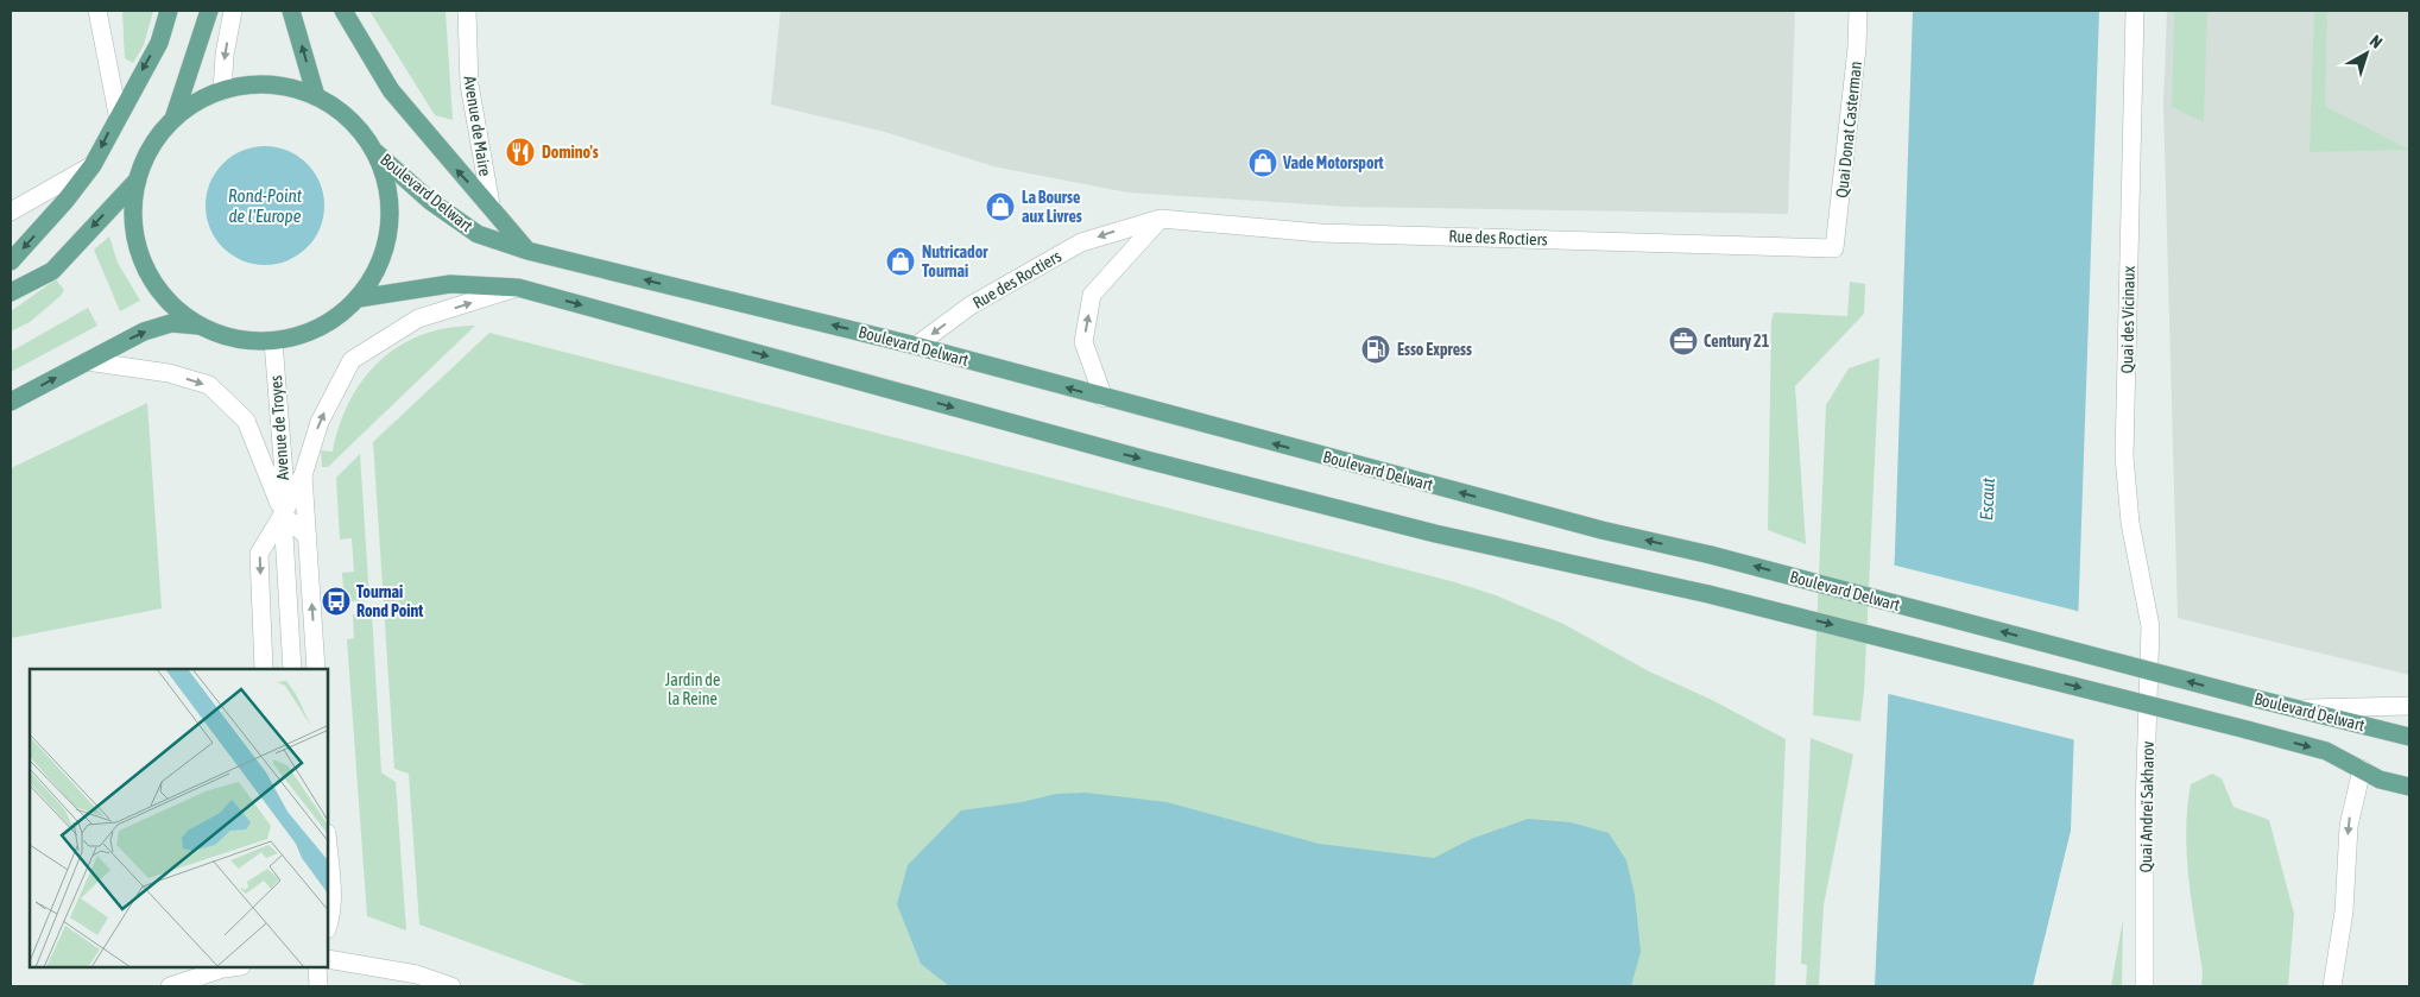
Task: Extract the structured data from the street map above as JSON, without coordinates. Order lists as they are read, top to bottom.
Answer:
{
  "streets": {
    "main road": ["Boulevard Delwart"],
    "street": [
      "Avenue de Maire",
      "Quai Donat Casterman",
      "Rue des Roctiers",
      "Quai des Vicinaux",
      "Avenue de Troyes",
      "Quai Andreï Sakharov"
    ]
  },
  "crossings": [
    ["Quai Donat Casterman", "Rue des Roctiers"],
    ["Boulevard Delwart", "Rue des Roctiers"],
    ["Quai des Vicinaux", "Quai Andreï Sakharov"]
  ],
  "one_way": ["Avenue de Troyes"],
  "water": ["Rond-Point de l'Europe", "Escaut"],
  "parks": ["Jardin de la Reine"],
  "places": {
    "restaurant": ["Domino's"],
    "shop": ["Vade Motorsport", "La Bourse aux Livres", "Nutricador Tournai"],
    "office": ["Century 21"],
    "fuel station": ["Esso Express"],
    "bus stop": ["Tournai Rond Point"]
  },
  "north": "top right"
}
